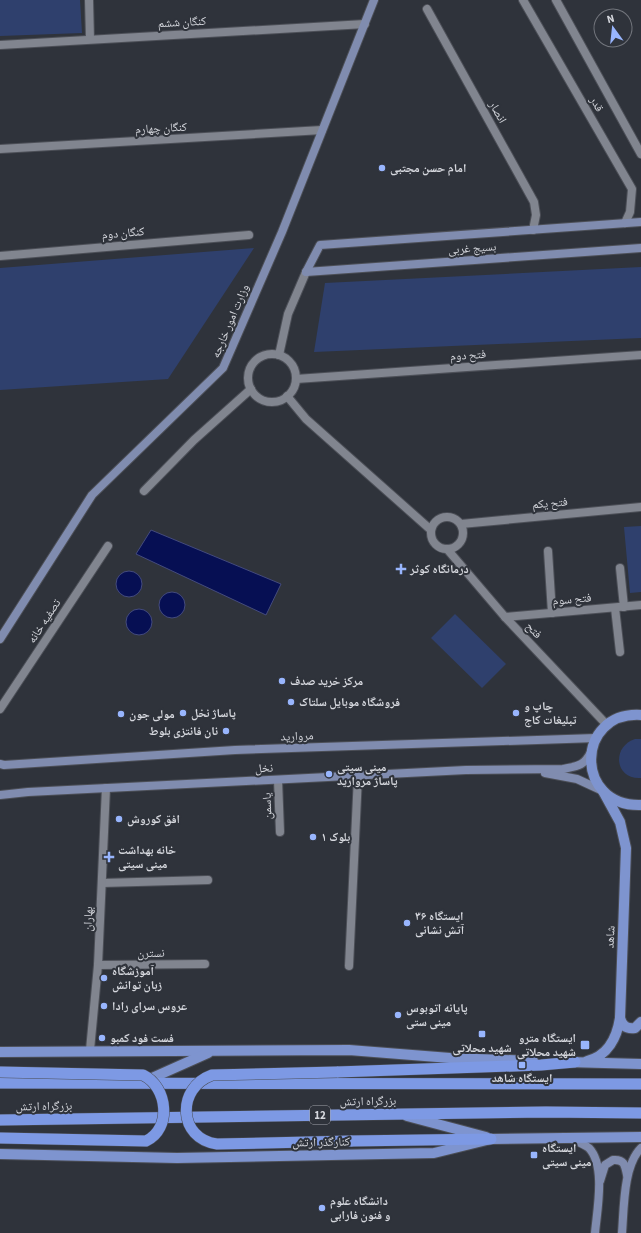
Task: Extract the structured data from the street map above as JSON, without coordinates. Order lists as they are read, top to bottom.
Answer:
{
  "streets": {
    "highway": ["بزرگراه ارتش", "12"],
    "main road": [
      "بسیج غربی",
      "وزارت امور خارجه",
      "مروارید",
      "نخل",
      "شاهد",
      "کنارگذر ارتش"
    ],
    "street": [
      "کنگان ششم",
      "قدر",
      "انصار",
      "کنگان چهارم",
      "کنگان دوم",
      "فتح دوم",
      "فتح یکم",
      "فتح سوم",
      "تصفیه خانه",
      "فتح",
      "یاسمن",
      "بهاران",
      "نسترن"
    ]
  },
  "crossings": [
    ["کنگان ششم", "وزارت امور خارجه"],
    ["قدر", "بسیج غربی"],
    ["انصار", "بسیج غربی"],
    ["کنگان چهارم", "وزارت امور خارجه"],
    ["فتح یکم", "فتح"],
    ["فتح سوم", "فتح"],
    ["نخل", "یاسمن"],
    ["نخل", "بهاران"],
    ["بهاران", "نسترن"]
  ],
  "places": {
    "other": [
      "امام حسن مجتبی",
      "مرکز خرید صدف",
      "فروشگاه موبایل سلتاک",
      "پاساژ نخل",
      "چاپ و تبلیغات کاج",
      "مولی جون",
      "نان فانتزی بلوط",
      "مینی سیتی پاساژ مروارید",
      "افق کوروش",
      "۱ بلوک",
      "ایستگاه ۳۶ آتش نشانی",
      "آموزشگاه زبان توانش",
      "عروس سرای رادا",
      "پایانه اتوبوس مینی ستی",
      "فست فود کمبو",
      "دانشگاه علوم و فنون فارابی"
    ],
    "health": ["درمانگاه کوثر", "خانه بهداشت مینی سیتی"],
    "transit": [
      "شهید محلاتی",
      "ایستگاه مترو شهید محلاتی",
      "ایستگاه شاهد",
      "ایستگاه مینی سیتی"
    ]
  },
  "north": "top"
}
